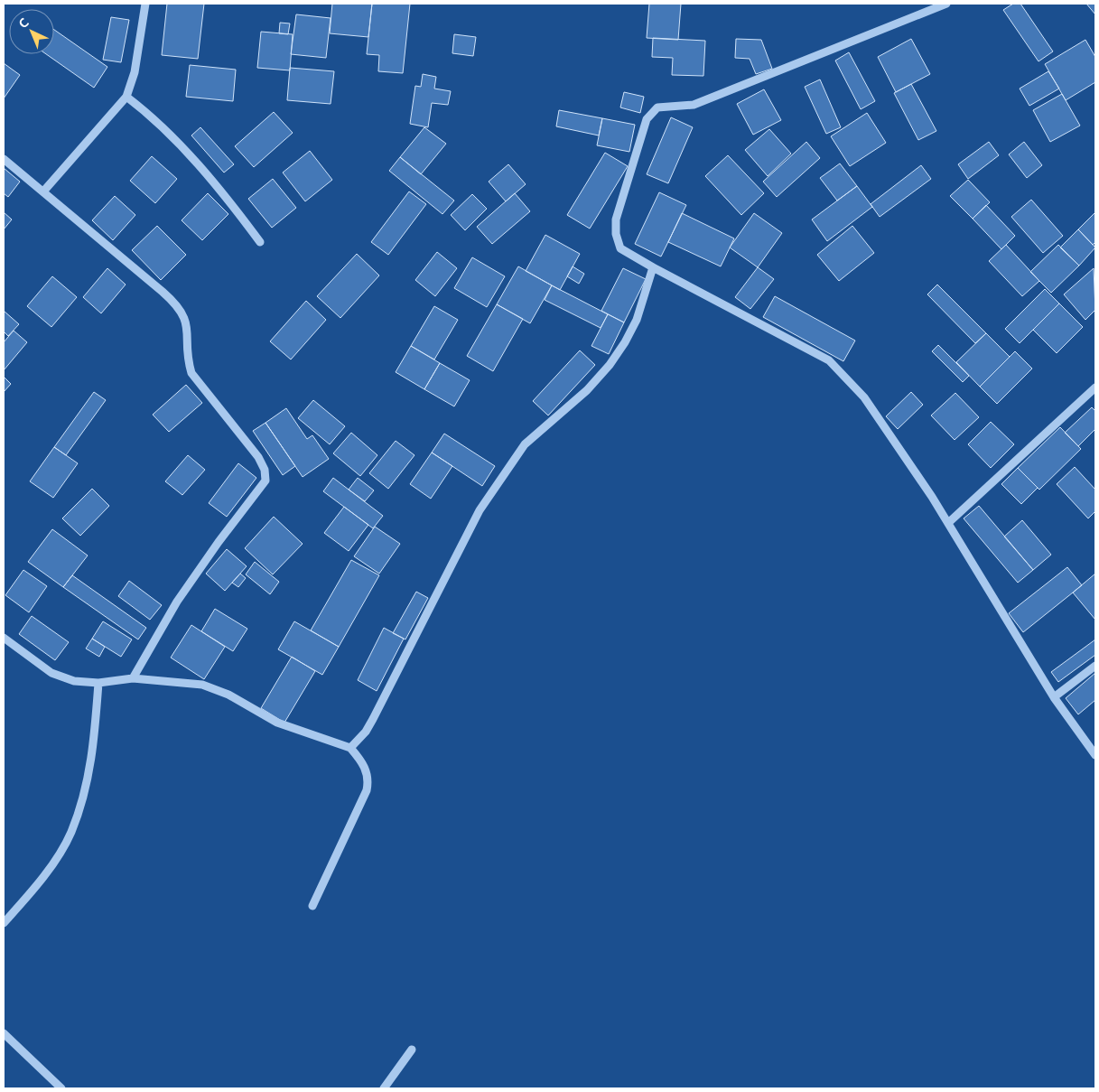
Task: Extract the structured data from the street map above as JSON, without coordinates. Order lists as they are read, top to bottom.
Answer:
{
  "north": "top left"
}
